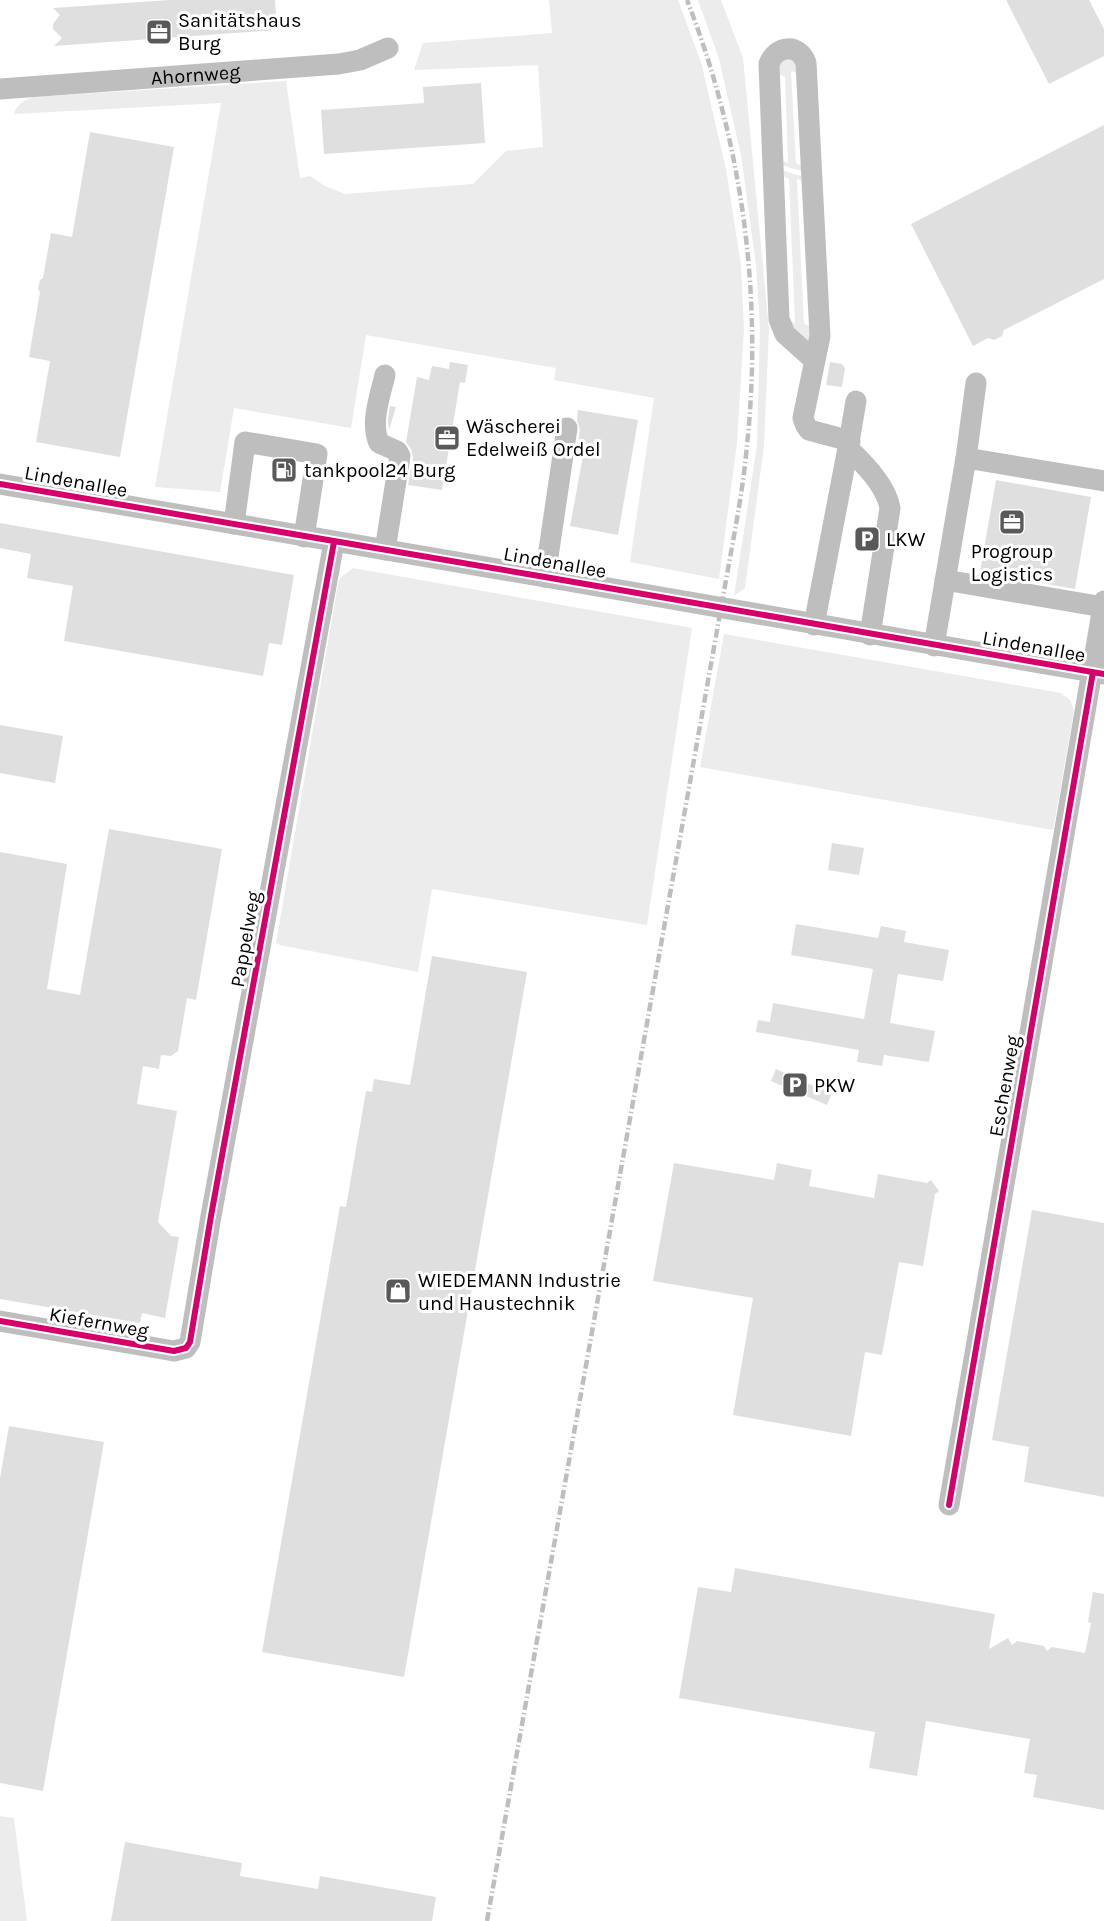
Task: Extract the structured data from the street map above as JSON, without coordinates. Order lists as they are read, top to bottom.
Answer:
{
  "streets": {
    "street": [
      "Ahornweg",
      "Lindenallee",
      "Pappelweg",
      "Eschenweg",
      "Kiefernweg"
    ]
  },
  "crossings": [
    ["Lindenallee", "Pappelweg"],
    ["Lindenallee", "Eschenweg"],
    ["Pappelweg", "Kiefernweg"]
  ],
  "places": {
    "office": ["Sanitätshaus Burg", "Wäscherei Edelweiß Ordel", "Progroup Logistics"],
    "fuel station": ["tankpool24 Burg"],
    "parking": ["LKW", "PKW"],
    "shop": ["WIEDEMANN Industrie und Haustechnik"]
  }
}
